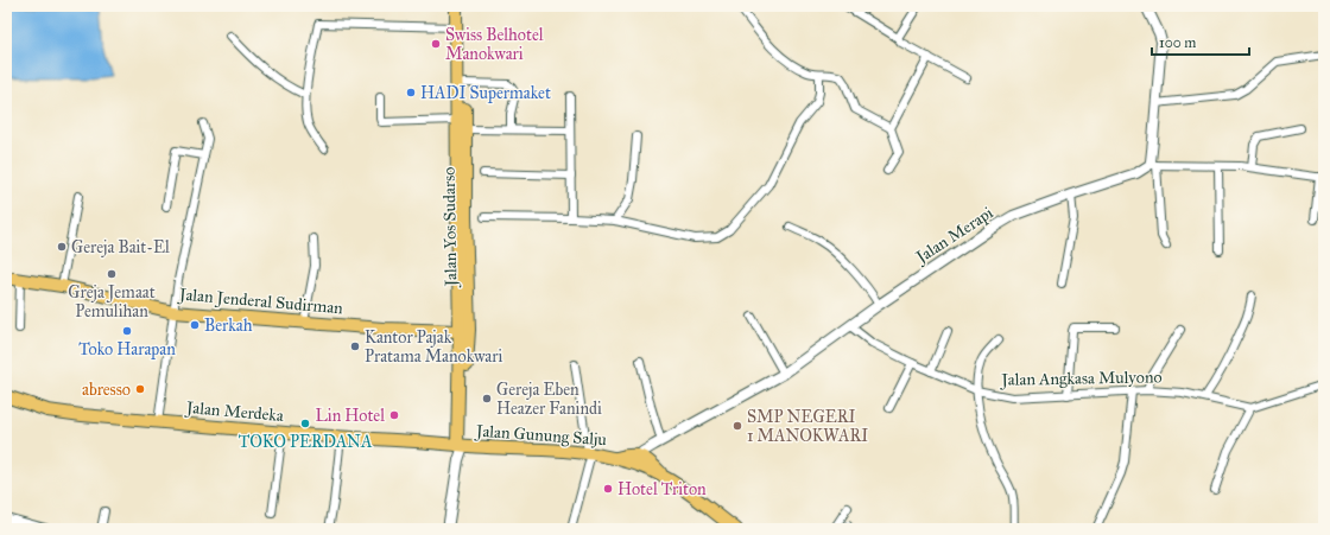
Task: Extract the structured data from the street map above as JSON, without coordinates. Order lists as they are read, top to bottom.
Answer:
{
  "streets": {
    "main road": [
      "Jalan Yos Sudarso",
      "Jalan Jenderal Sudirman",
      "Jalan Merdeka",
      "Jalan Gunung Salju"
    ],
    "street": ["Jalan Merapi", "Jalan Angkasa Mulyono"]
  },
  "crossings": [
    ["Jalan Yos Sudarso", "Jalan Jenderal Sudirman"],
    ["Jalan Yos Sudarso", "Jalan Merdeka"],
    ["Jalan Yos Sudarso", "Jalan Gunung Salju"],
    ["Jalan Merapi", "Jalan Angkasa Mulyono"],
    ["Jalan Merapi", "Jalan Gunung Salju"],
    ["Jalan Merdeka", "Jalan Gunung Salju"]
  ],
  "places": [
    "Swiss Belhotel Manokwari",
    "HADI Supermaket",
    "Gereja Bait-El",
    "Greja Jemaat Pemulihan",
    "Berkah",
    "Toko Harapan",
    "Kantor Pajak Pratama Manokwari",
    "abresso",
    "Gereja Eben Heazer Fanindi",
    "Lin Hotel",
    "TOKO PERDANA",
    "SMP NEGERI 1 MANOKWARI",
    "Hotel Triton"
  ],
  "scale_bar": "100 m"
}
